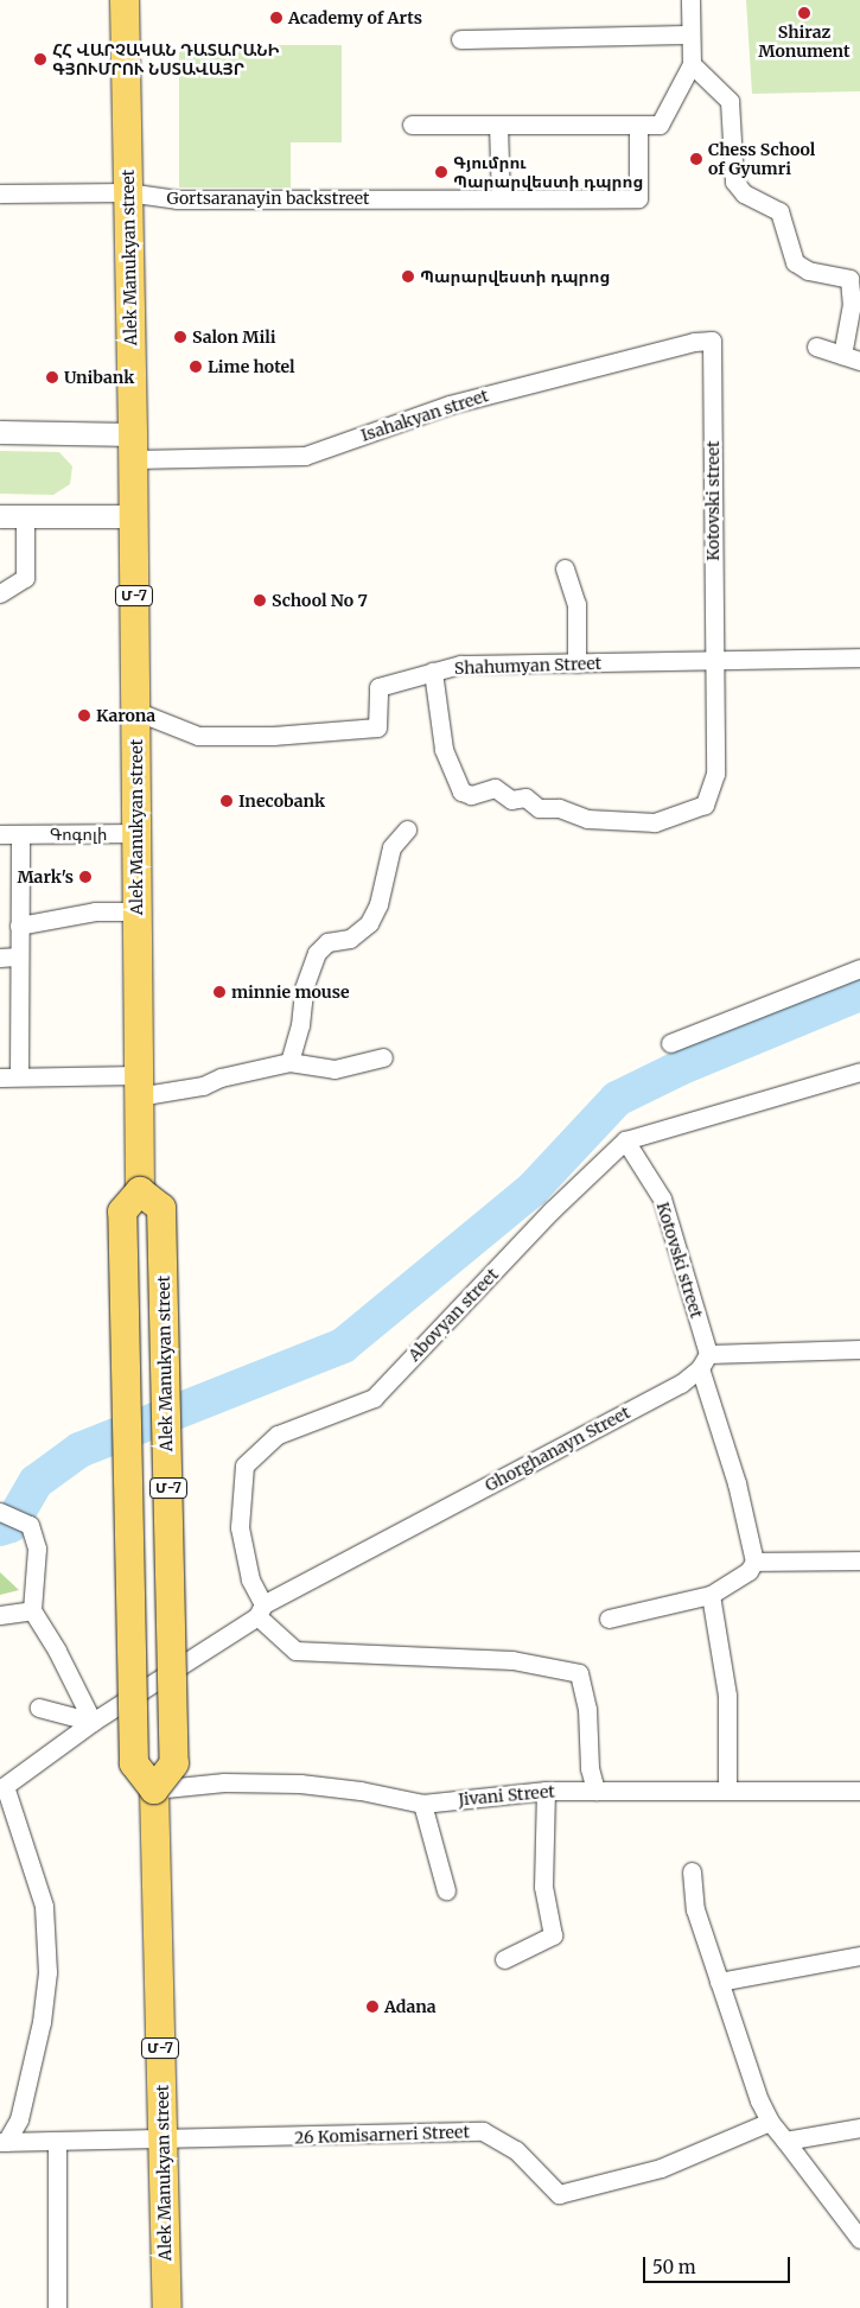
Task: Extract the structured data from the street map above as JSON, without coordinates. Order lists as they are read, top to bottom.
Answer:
{
  "streets": {
    "main road": ["Alek Manukyan street", "Մ-7"],
    "street": [
      "Gortsaranayin backstreet",
      "Isahakyan street",
      "Kotovski street",
      "Shahumyan Street",
      "Գոգոլի",
      "Abovyan street",
      "Ghorghanayn Street",
      "Jivani Street",
      "26 Komisarneri Street"
    ]
  },
  "crossings": [
    ["Gortsaranayin backstreet", "Alek Manukyan street"],
    ["Alek Manukyan street", "Isahakyan street"],
    ["Alek Manukyan street", "Մ-7"],
    ["Alek Manukyan street", "Shahumyan Street"],
    ["Alek Manukyan street", "Գոգոլի"],
    ["Alek Manukyan street", "Jivani Street"],
    ["Alek Manukyan street", "26 Komisarneri Street"],
    ["Isahakyan street", "Kotovski street"],
    ["Kotovski street", "Shahumyan Street"],
    ["Kotovski street", "Abovyan street"],
    ["Kotovski street", "Ghorghanayn Street"],
    ["Մ-7", "Jivani Street"],
    ["Abovyan street", "Ghorghanayn Street"]
  ],
  "places": [
    "Shiraz Monument",
    "Academy of Arts",
    "ՀՀ ՎԱՐՉԱԿԱՆ ԴԱՏԱՐԱՆԻ ԳՅՈՒՄՐՈՒ ՆՍՏԱՎԱՅՐ",
    "Chess School of Gyumri",
    "Գյումրու Պարարվեստի դպրոց",
    "Պարարվեստի դպրոց",
    "Salon Mili",
    "Lime hotel",
    "Unibank",
    "School No 7",
    "Karona",
    "Inecobank",
    "Mark's",
    "minnie mouse",
    "Adana"
  ],
  "scale_bar": "50 m"
}
